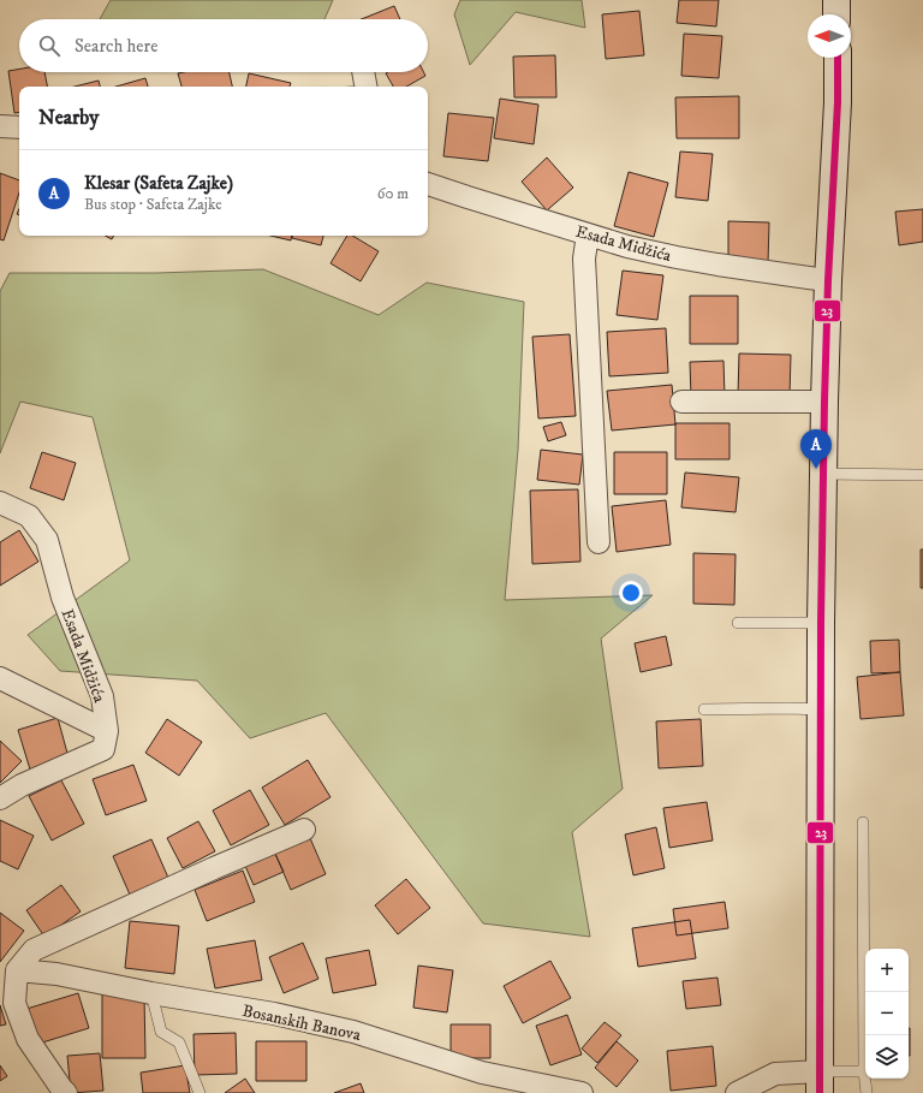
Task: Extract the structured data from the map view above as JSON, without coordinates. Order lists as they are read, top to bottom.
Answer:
{
  "streets": {
    "street": ["Esada Midžića", "Bosanskih Banova"]
  },
  "lines": ["transit line 23"],
  "north": "left",
  "page": {
    "search": "Search here",
    "heading": "Nearby",
    "list": [
      {
        "mark": "A",
        "name": "Klesar (Safeta Zajke)",
        "note": "Bus stop · Safeta Zajke",
        "value": "60 m"
      }
    ],
    "pins": "A",
    "map_buttons": ["+", "−"]
  }
}
